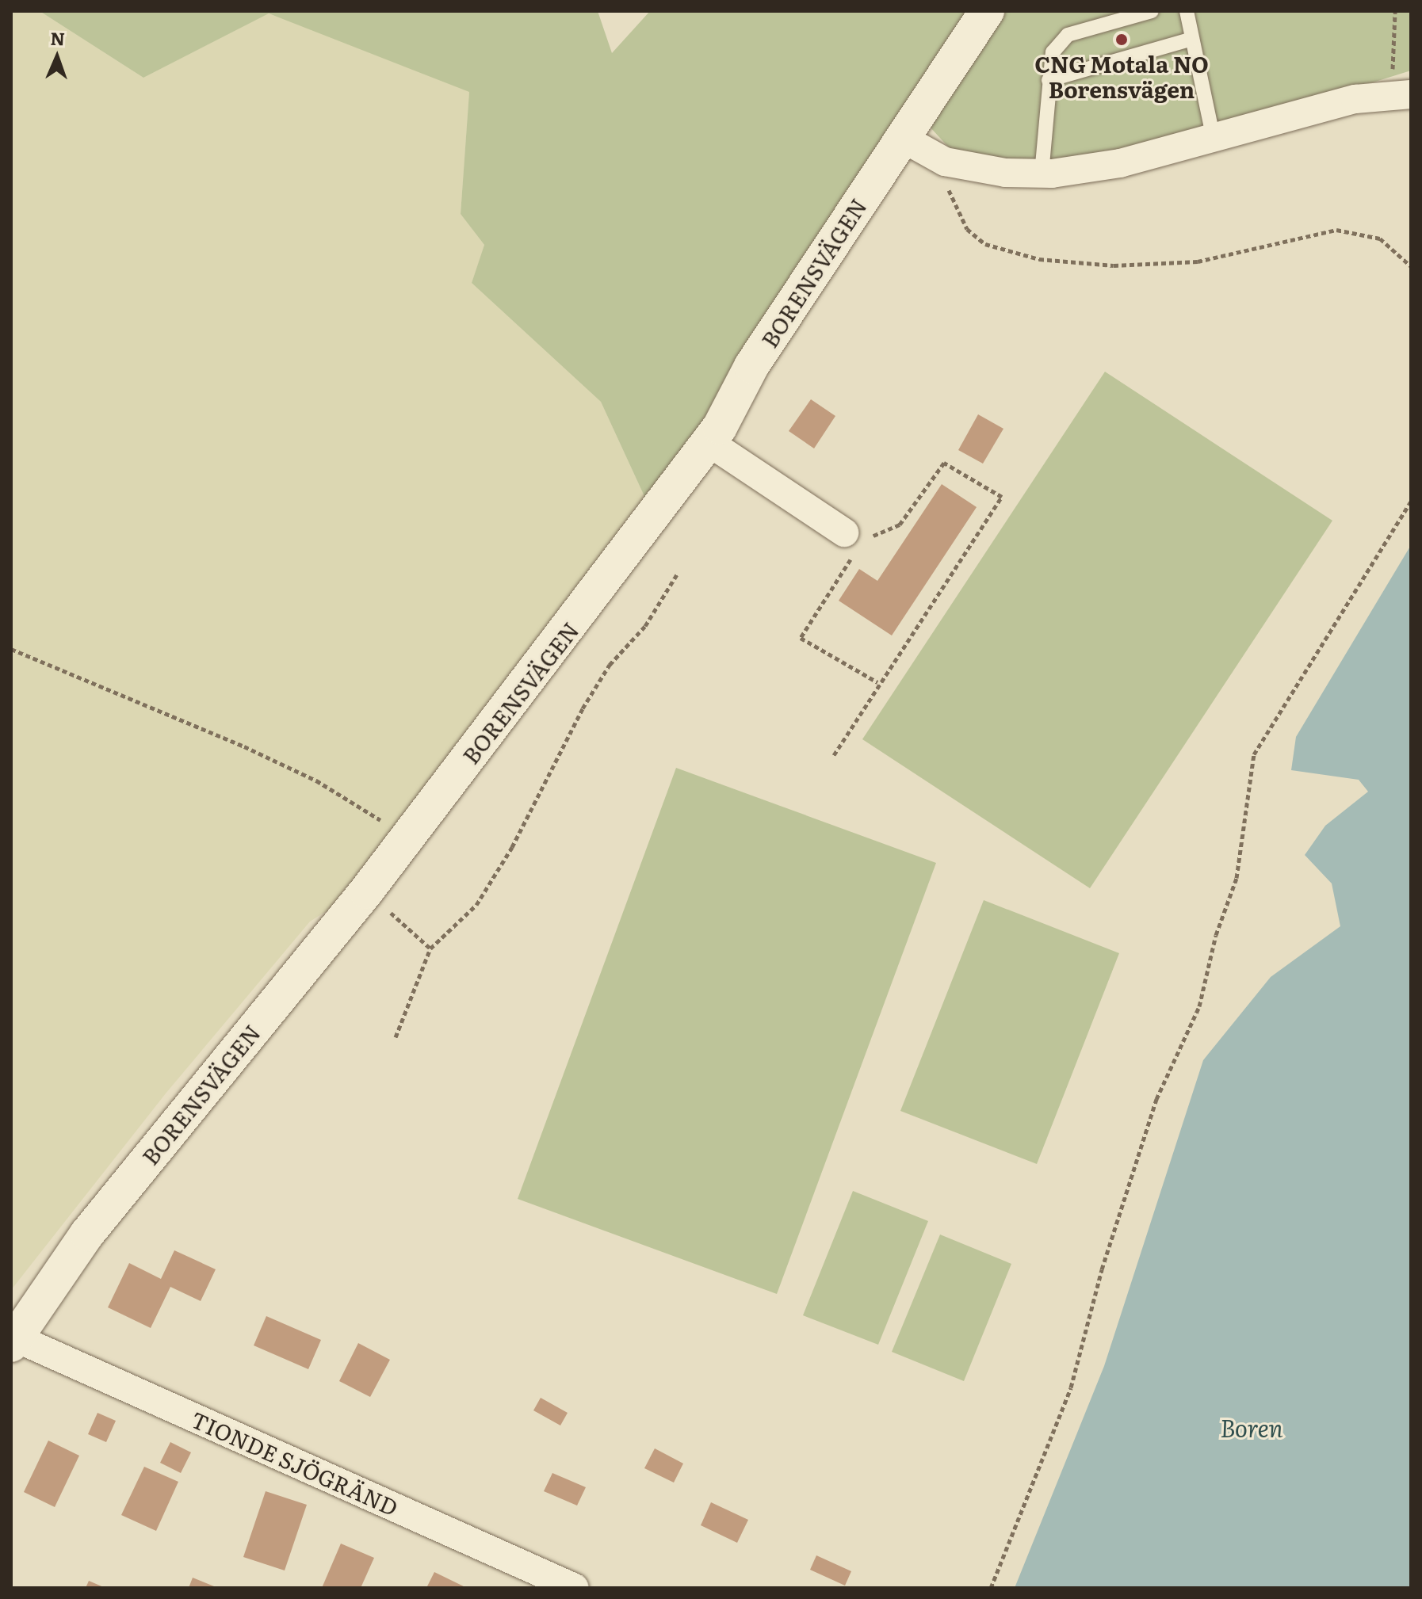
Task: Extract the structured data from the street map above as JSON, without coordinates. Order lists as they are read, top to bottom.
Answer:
{
  "streets": {
    "street": ["BORENSVÄGEN", "TIONDE SJÖGRÄND"]
  },
  "crossings": [
    ["BORENSVÄGEN", "TIONDE SJÖGRÄND"]
  ],
  "water": ["Boren"],
  "places": ["CNG Motala NO Borensvägen"],
  "north": "top"
}
